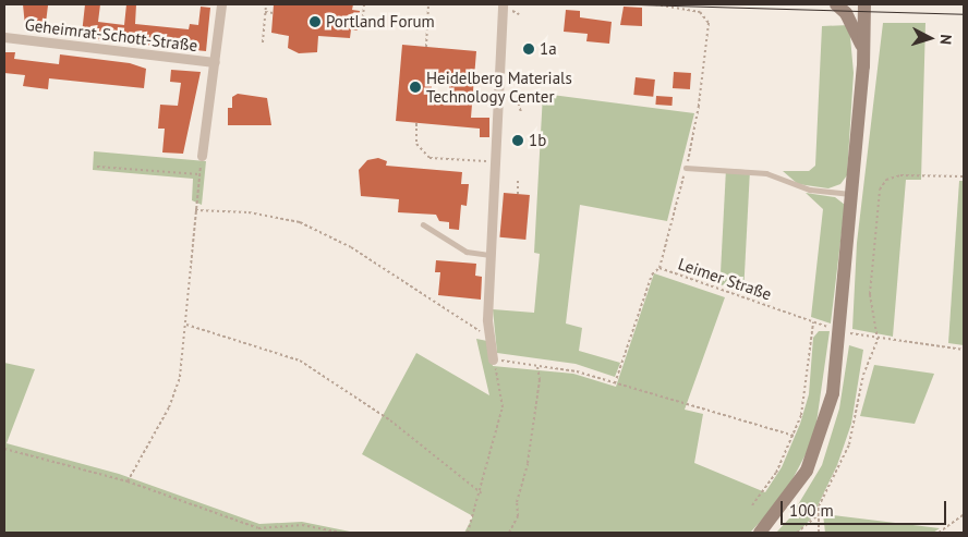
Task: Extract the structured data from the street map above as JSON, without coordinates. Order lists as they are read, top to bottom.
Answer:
{
  "streets": {
    "street": ["Geheimrat-Schott-Straße"],
    "path": ["Leimer Straße"]
  },
  "places": [
    "Portland Forum",
    "1a",
    "Heidelberg Materials Technology Center",
    "1b"
  ],
  "scale_bar": "100 m",
  "north": "right"
}
